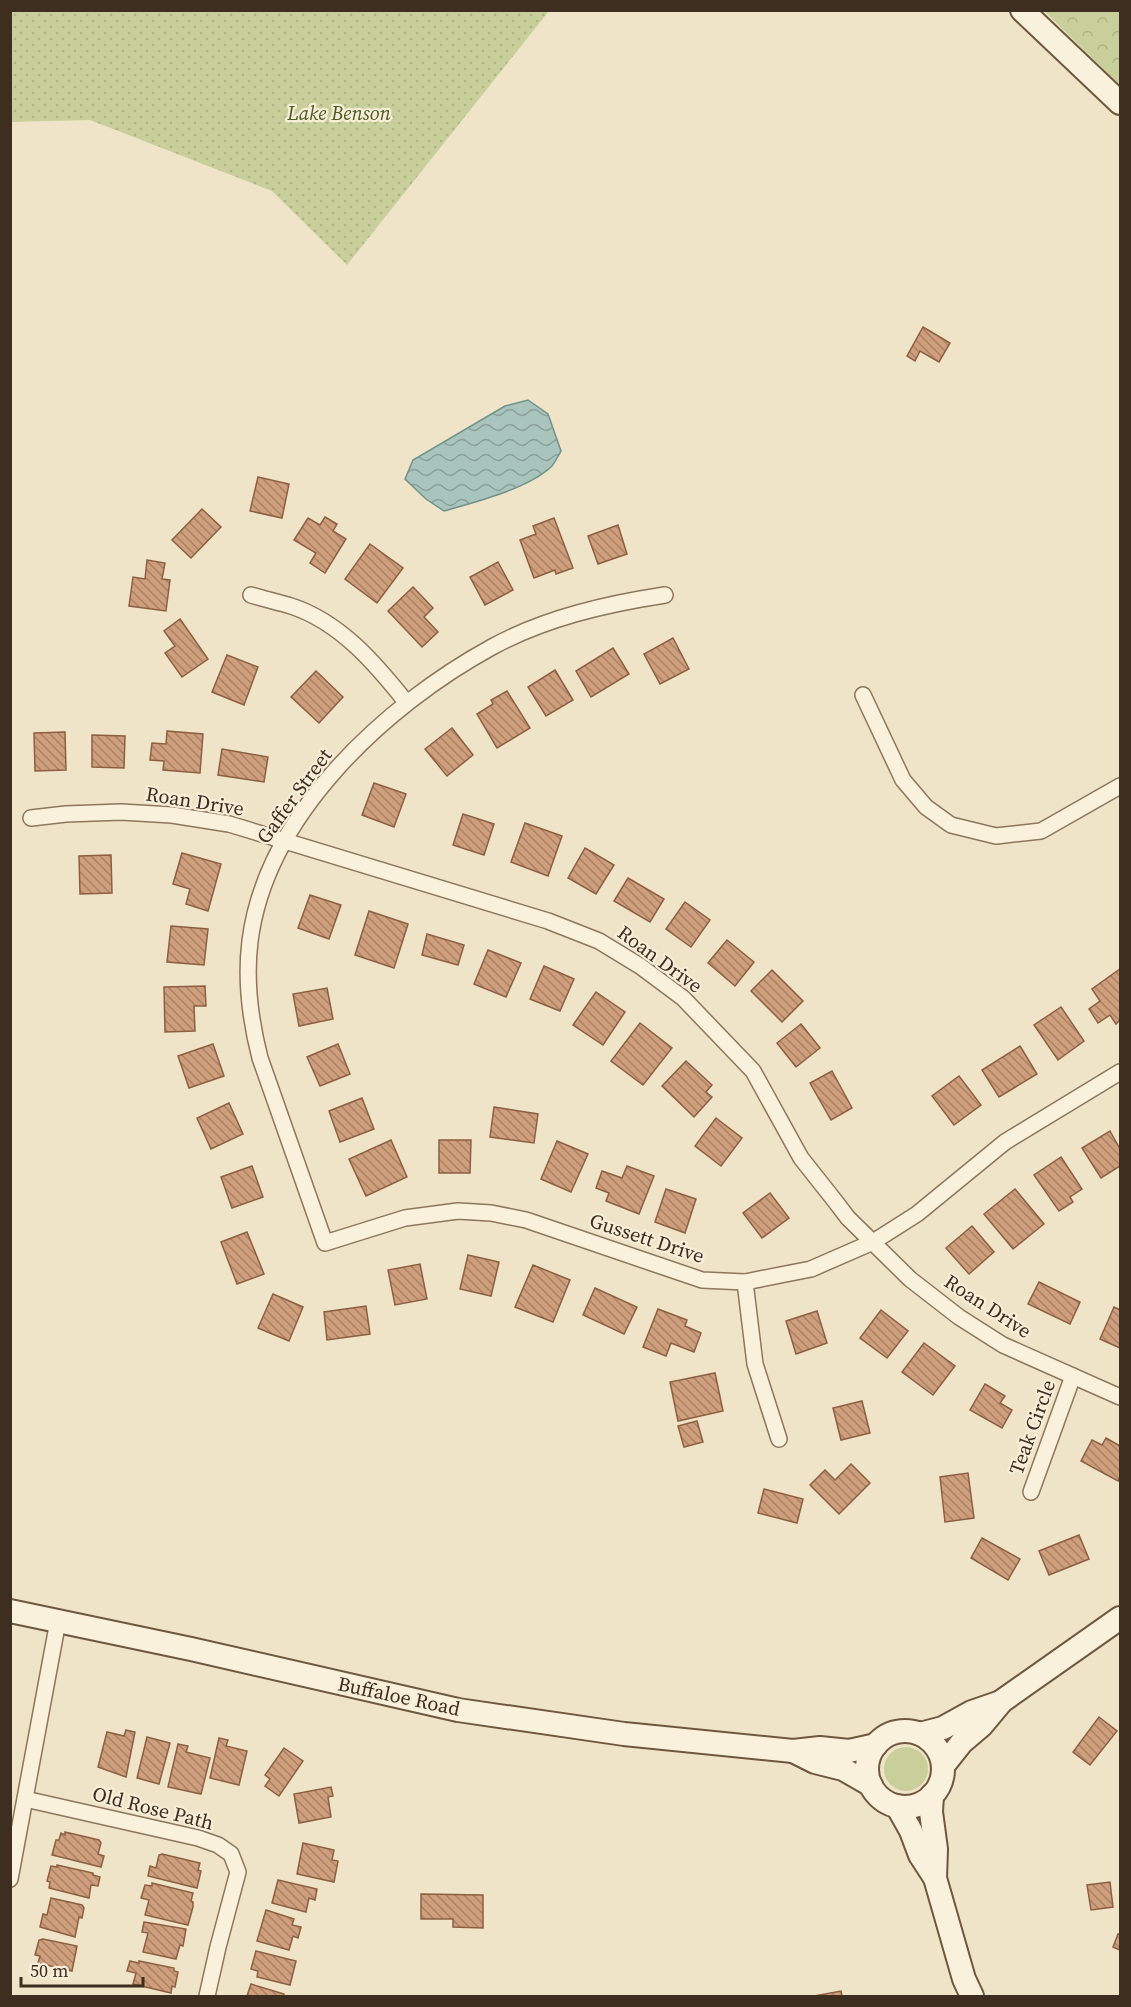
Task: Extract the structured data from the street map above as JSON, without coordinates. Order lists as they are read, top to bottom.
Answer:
{
  "streets": {
    "street": [
      "Gaffer Street",
      "Roan Drive",
      "Gussett Drive",
      "Teak Circle",
      "Buffaloe Road",
      "Old Rose Path"
    ]
  },
  "crossings": [
    ["Gaffer Street", "Roan Drive"],
    ["Gaffer Street", "Gussett Drive"],
    ["Roan Drive", "Gussett Drive"],
    ["Roan Drive", "Teak Circle"]
  ],
  "parks": ["Lake Benson"],
  "scale_bar": "50 m"
}
